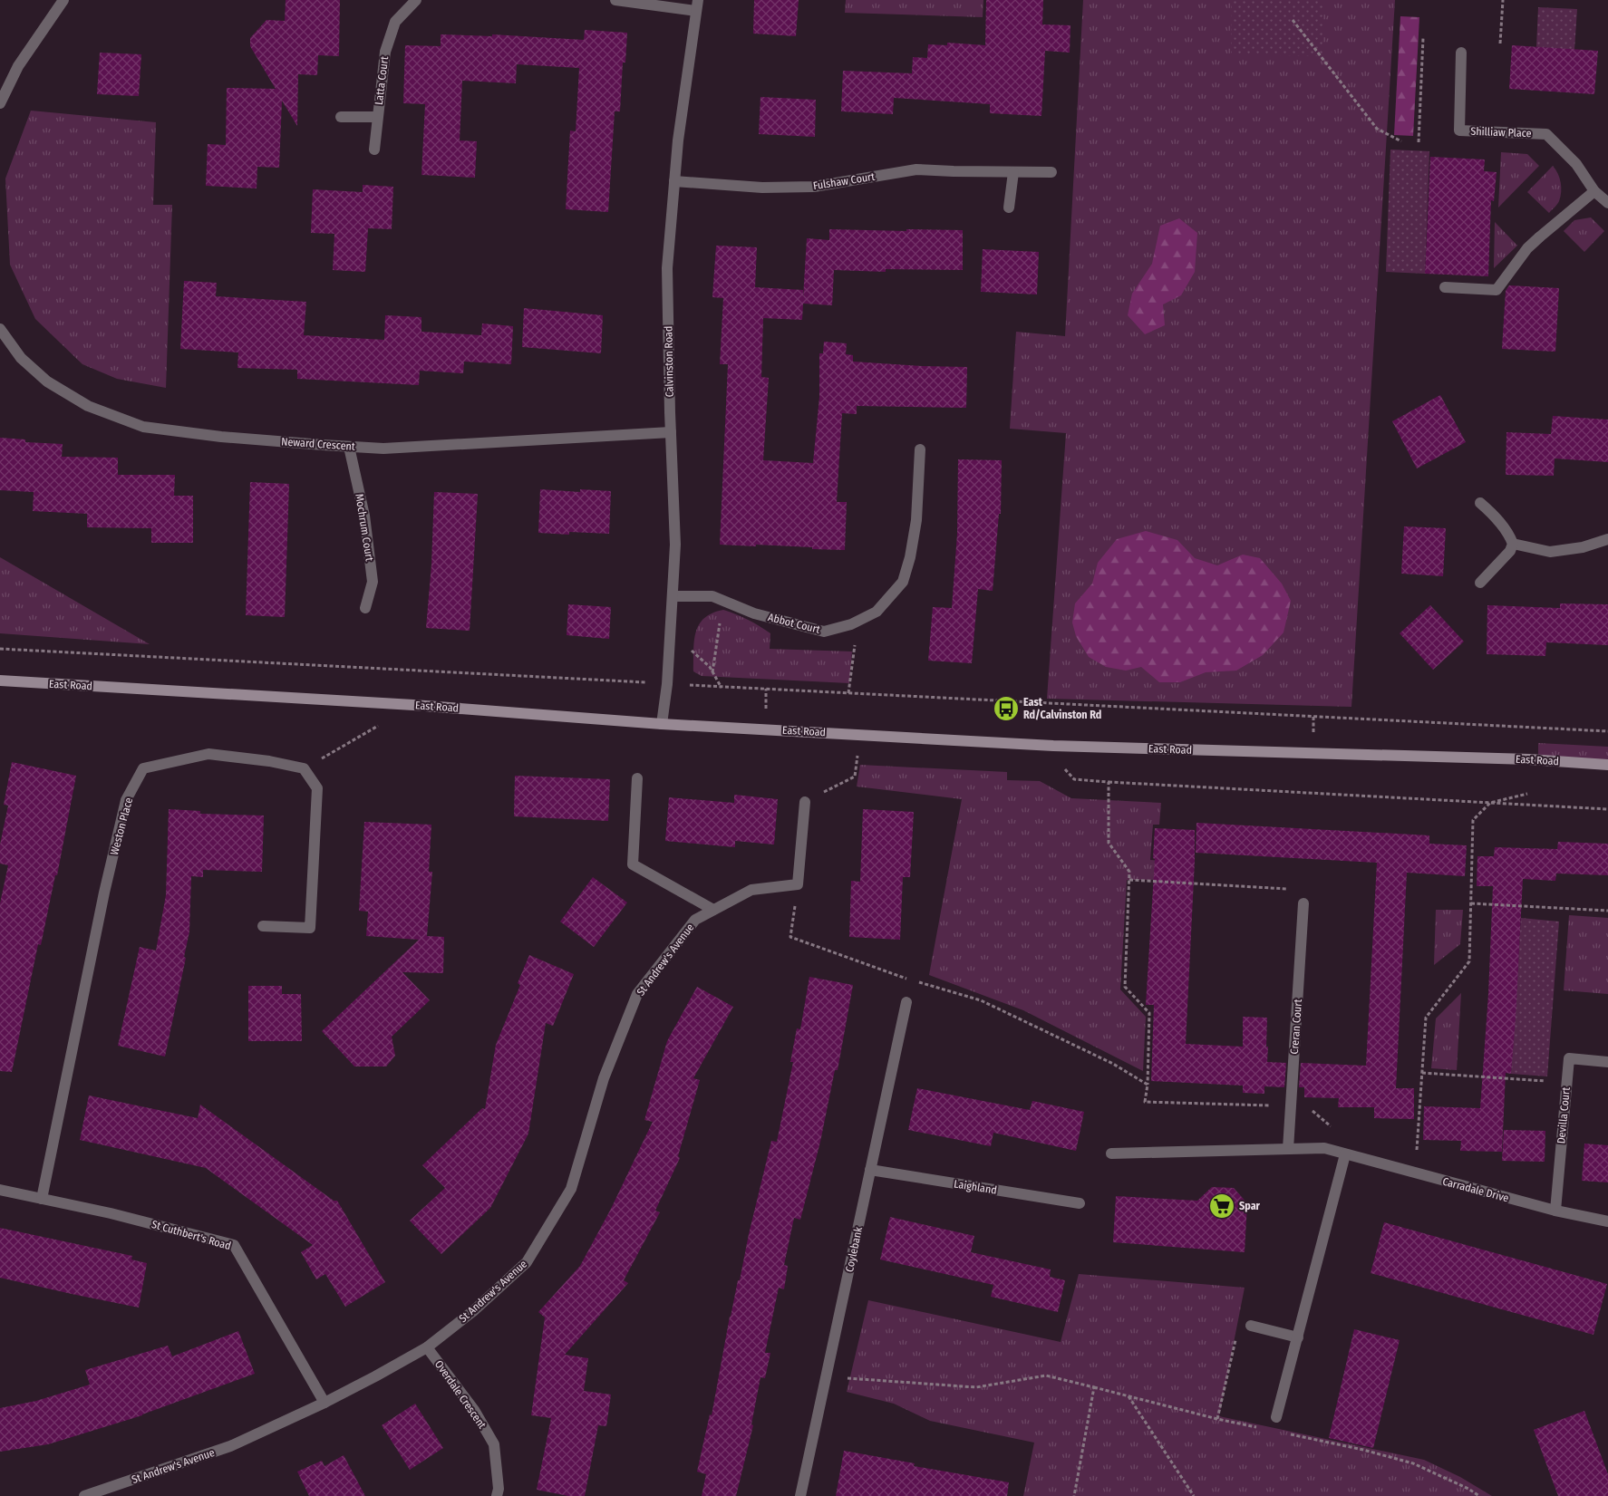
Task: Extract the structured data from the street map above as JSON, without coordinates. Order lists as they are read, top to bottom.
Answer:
{
  "streets": {
    "street": [
      "Latta Court",
      "Shilliaw Place",
      "Fulshaw Court",
      "Calvinston Road",
      "Neward Crescent",
      "Mochrum Court",
      "Abbot Court",
      "East Road",
      "Weston Place",
      "St Andrew's Avenue",
      "Creran Court",
      "Devilla Court",
      "Laighland",
      "Carradale Drive",
      "St Cuthbert's Road",
      "Coylebank",
      "Overdale Crescent"
    ]
  },
  "crossings": [
    ["Fulshaw Court", "Calvinston Road"],
    ["Calvinston Road", "Neward Crescent"],
    ["Calvinston Road", "Abbot Court"],
    ["Calvinston Road", "East Road"],
    ["Neward Crescent", "Mochrum Court"],
    ["Weston Place", "St Cuthbert's Road"],
    ["St Andrew's Avenue", "St Cuthbert's Road"],
    ["St Andrew's Avenue", "Overdale Crescent"],
    ["Creran Court", "Carradale Drive"],
    ["Devilla Court", "Carradale Drive"],
    ["Laighland", "Coylebank"]
  ],
  "places": {
    "bus stop": ["East Rd/Calvinston Rd"],
    "supermarket": ["Spar"]
  }
}
